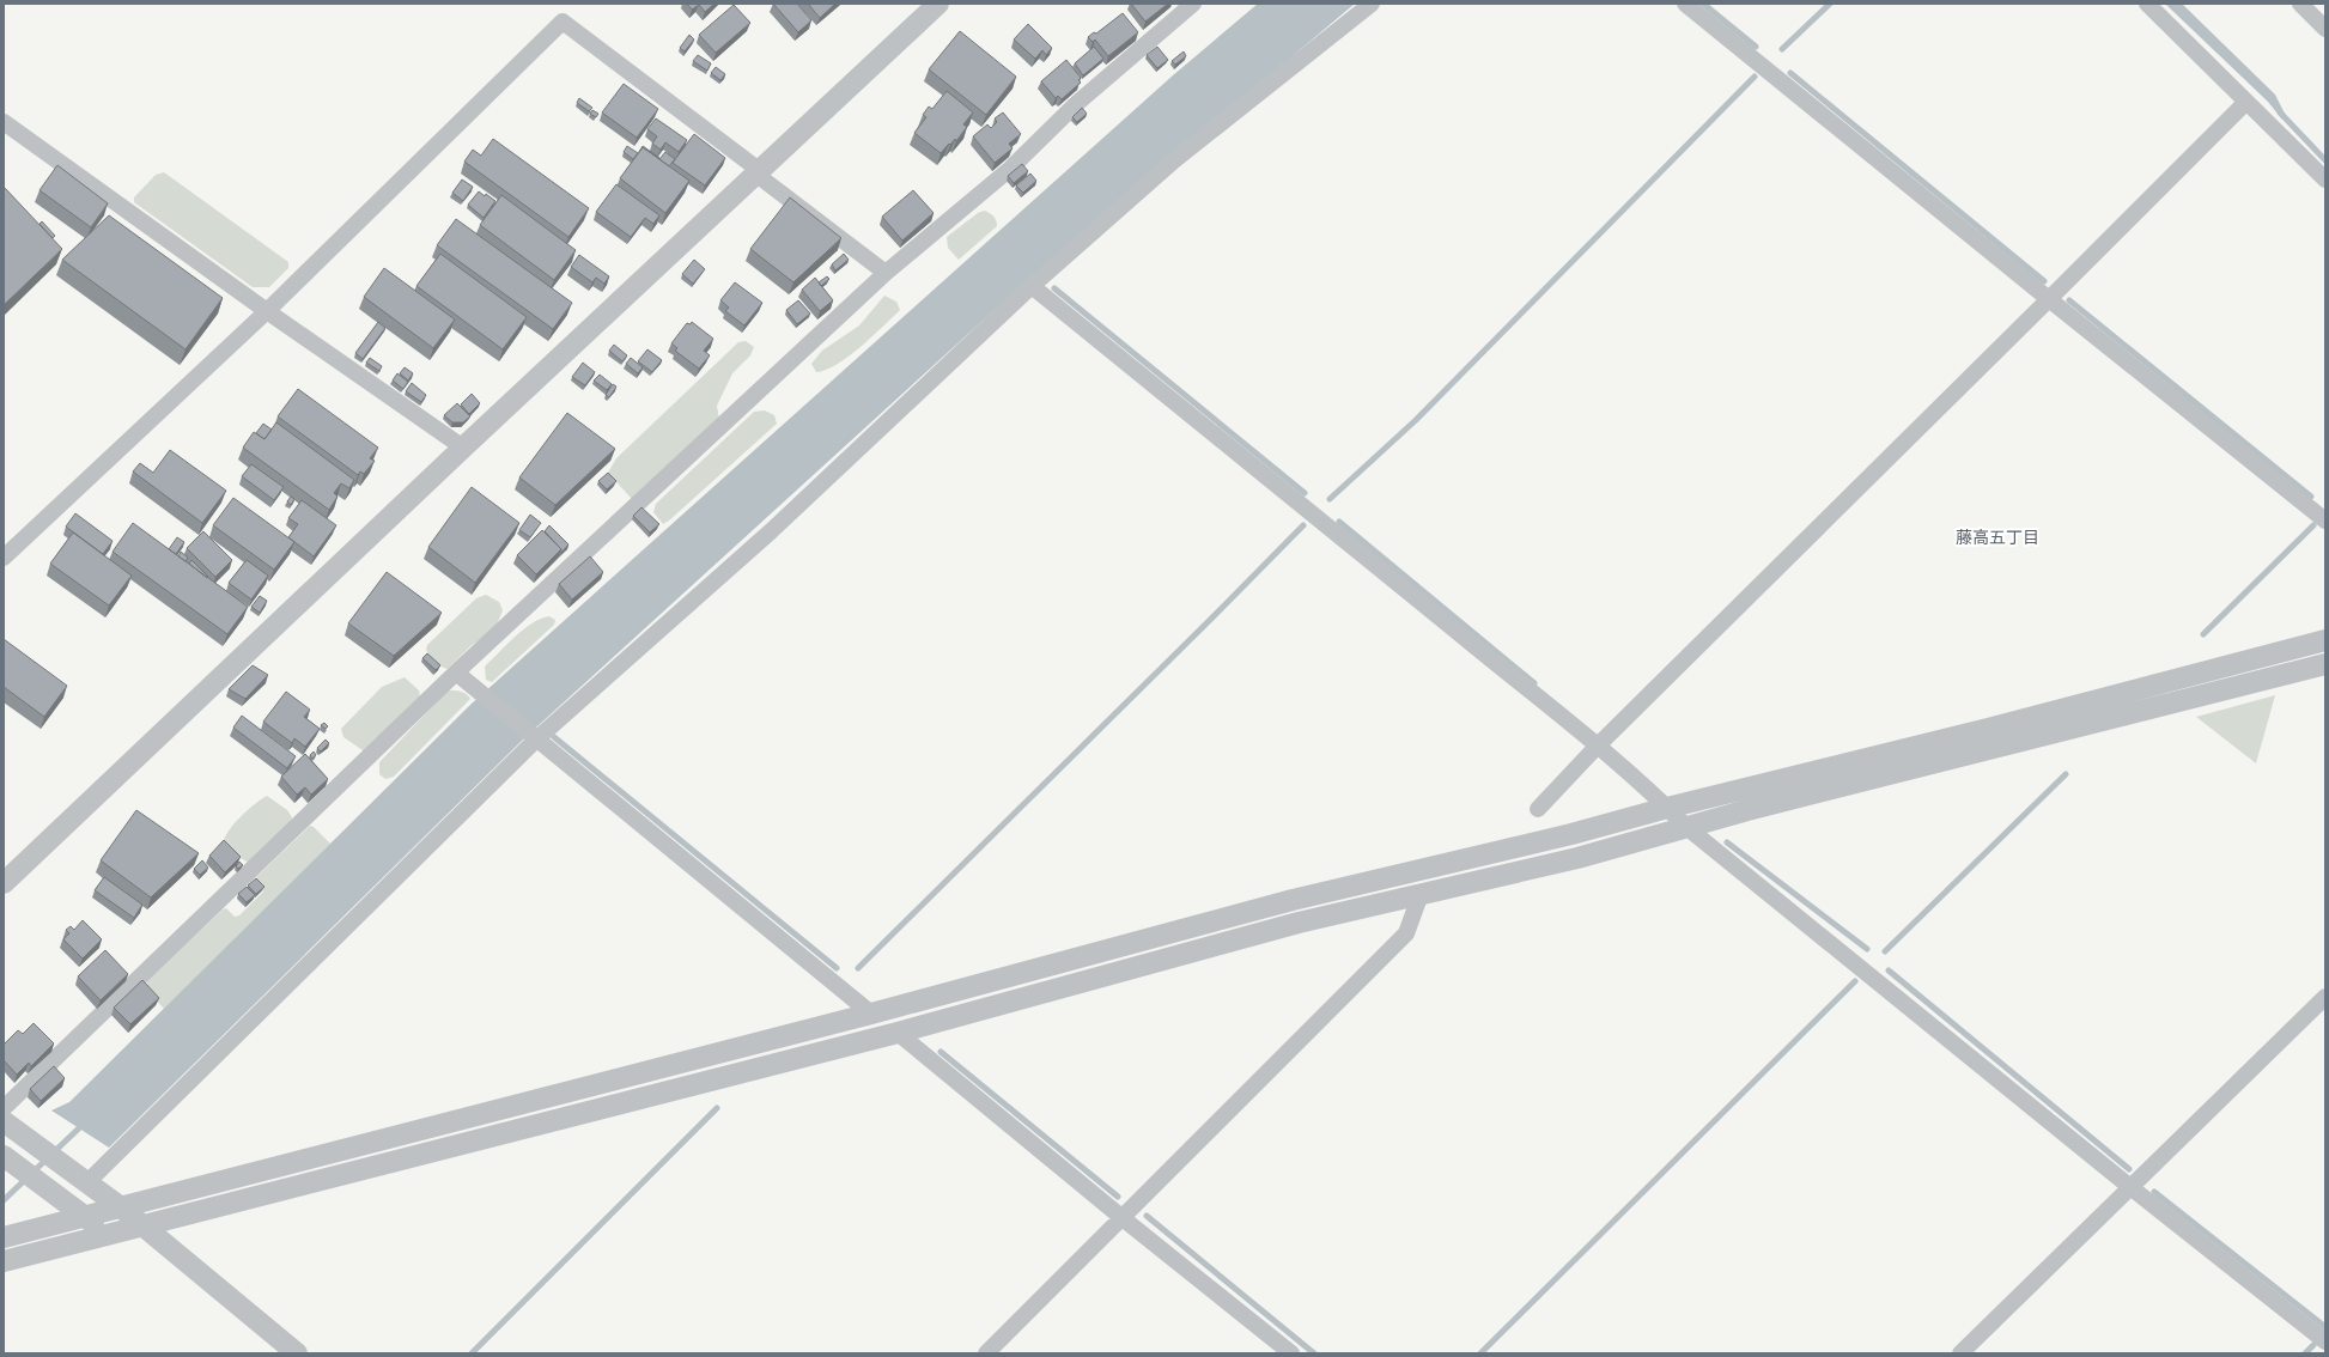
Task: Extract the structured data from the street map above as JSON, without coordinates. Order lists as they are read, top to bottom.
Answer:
{
  "districts": ["藤高五丁目"]
}
